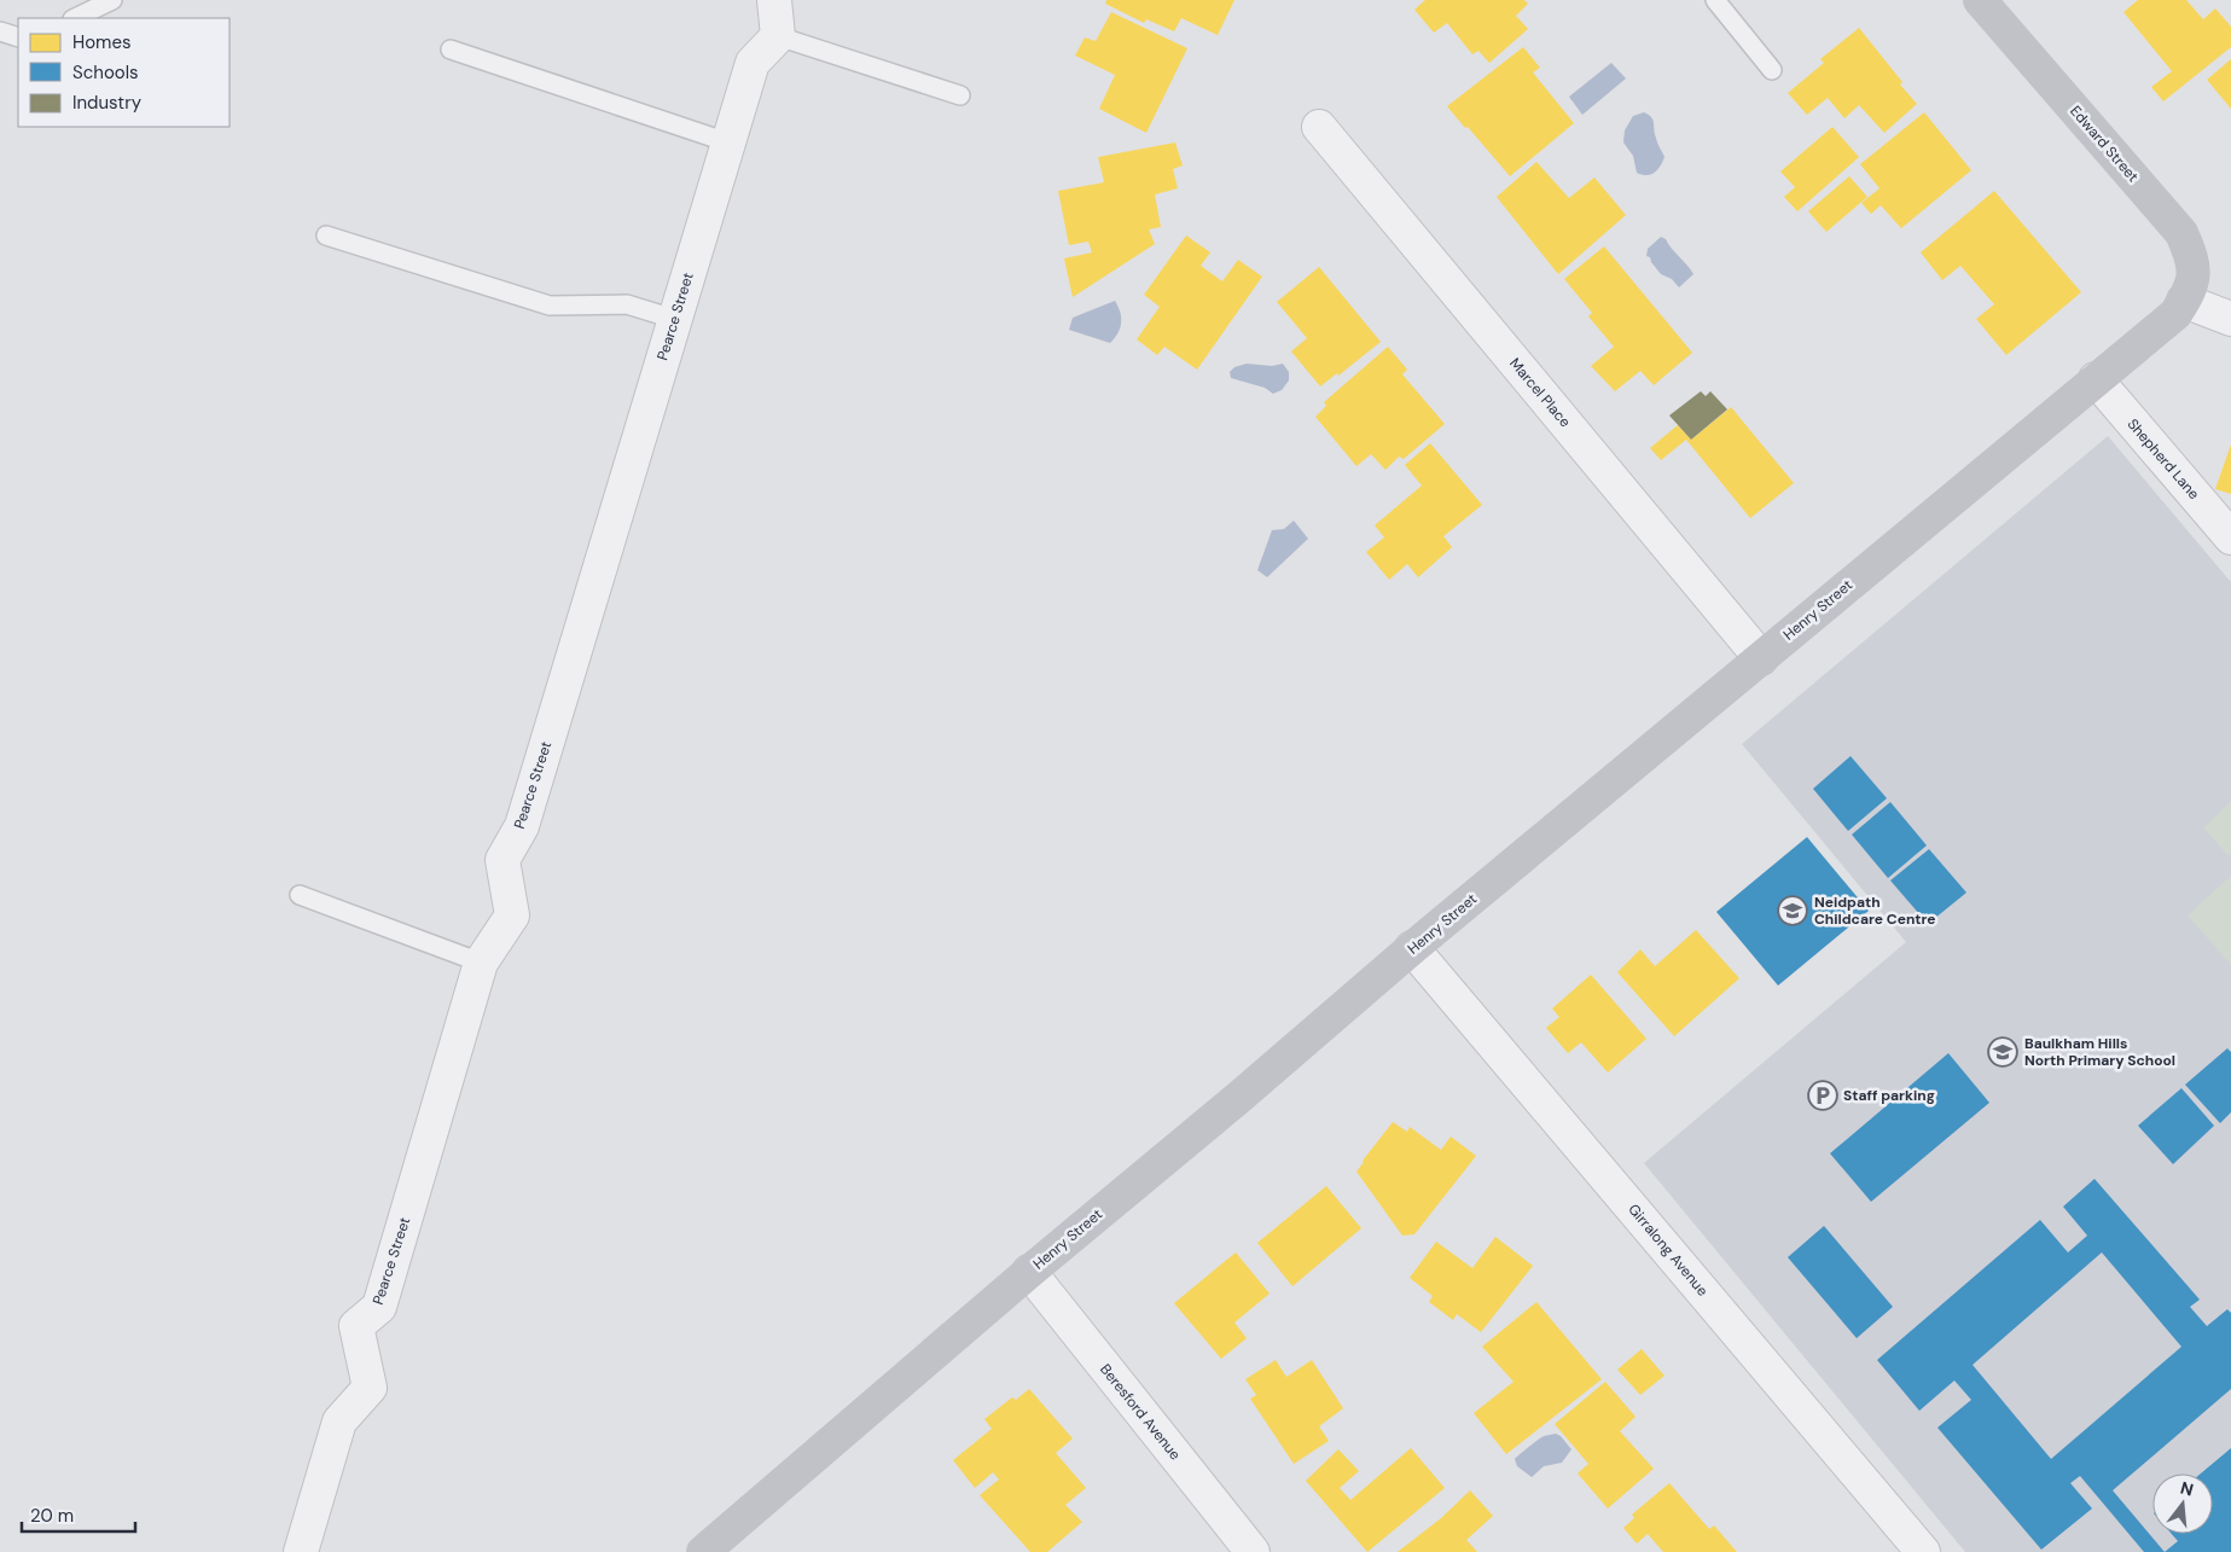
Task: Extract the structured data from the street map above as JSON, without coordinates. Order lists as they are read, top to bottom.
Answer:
{
  "streets": {
    "street": [
      "Edward Street",
      "Pearce Street",
      "Marcel Place",
      "Shepherd Lane",
      "Henry Street",
      "Girralong Avenue",
      "Beresford Avenue"
    ]
  },
  "crossings": [
    ["Edward Street", "Henry Street"],
    ["Marcel Place", "Henry Street"],
    ["Shepherd Lane", "Henry Street"],
    ["Henry Street", "Girralong Avenue"],
    ["Henry Street", "Beresford Avenue"]
  ],
  "places": {
    "school or university": ["Neidpath Childcare Centre", "Baulkham Hills North Primary School"],
    "parking": ["Staff parking"]
  },
  "legend": ["Homes", "Schools", "Industry"],
  "scale_bar": "20 m",
  "north": "top"
}
